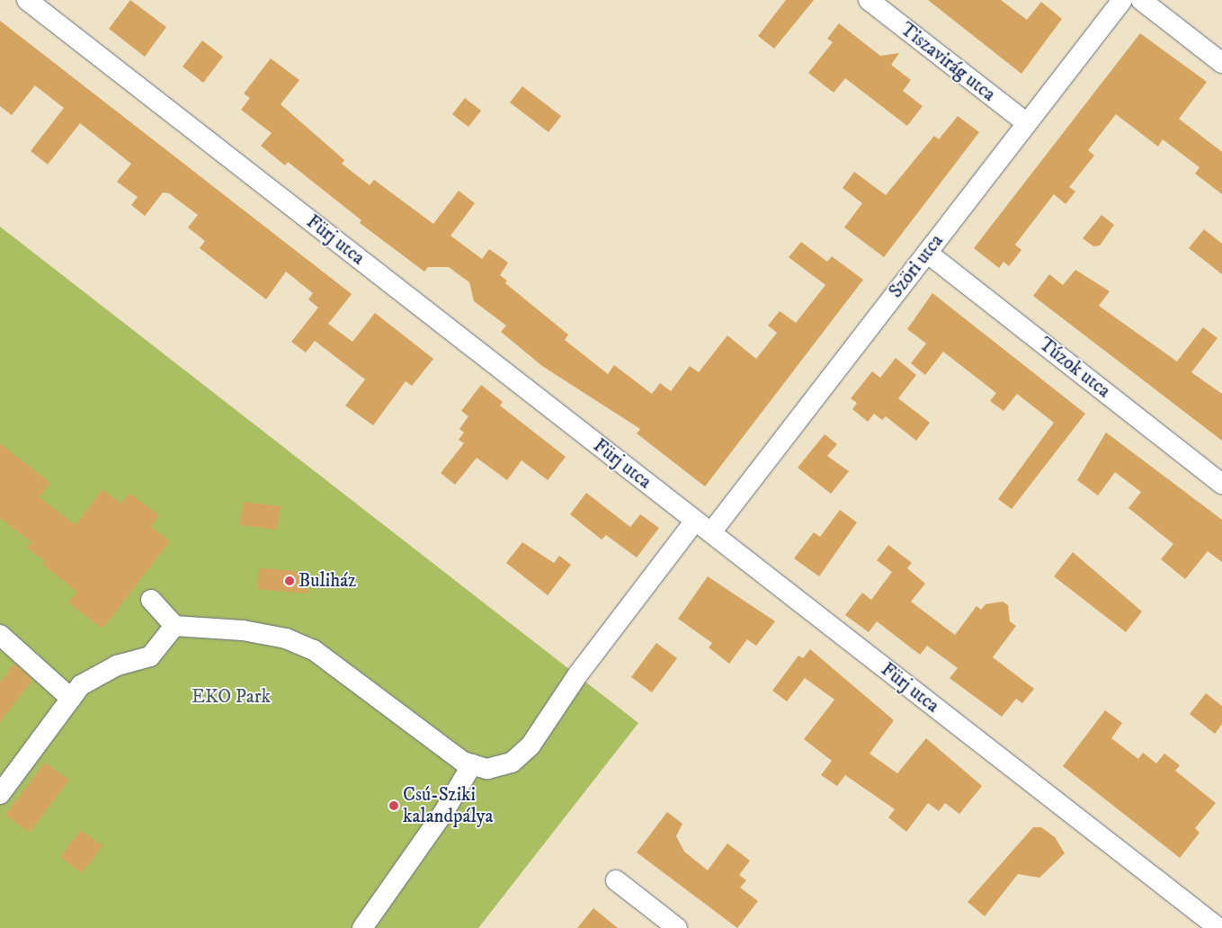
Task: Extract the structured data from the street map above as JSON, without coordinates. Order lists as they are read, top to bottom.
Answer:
{
  "streets": {
    "street": [
      "Tiszavirág utca",
      "Fürj utca",
      "Szöri utca",
      "Túzok utca"
    ]
  },
  "crossings": [
    ["Tiszavirág utca", "Szöri utca"],
    ["Fürj utca", "Szöri utca"],
    ["Szöri utca", "Túzok utca"]
  ],
  "parks": ["EKO Park"],
  "places": ["Buliház", "Csú-Sziki kalandpálya"]
}
